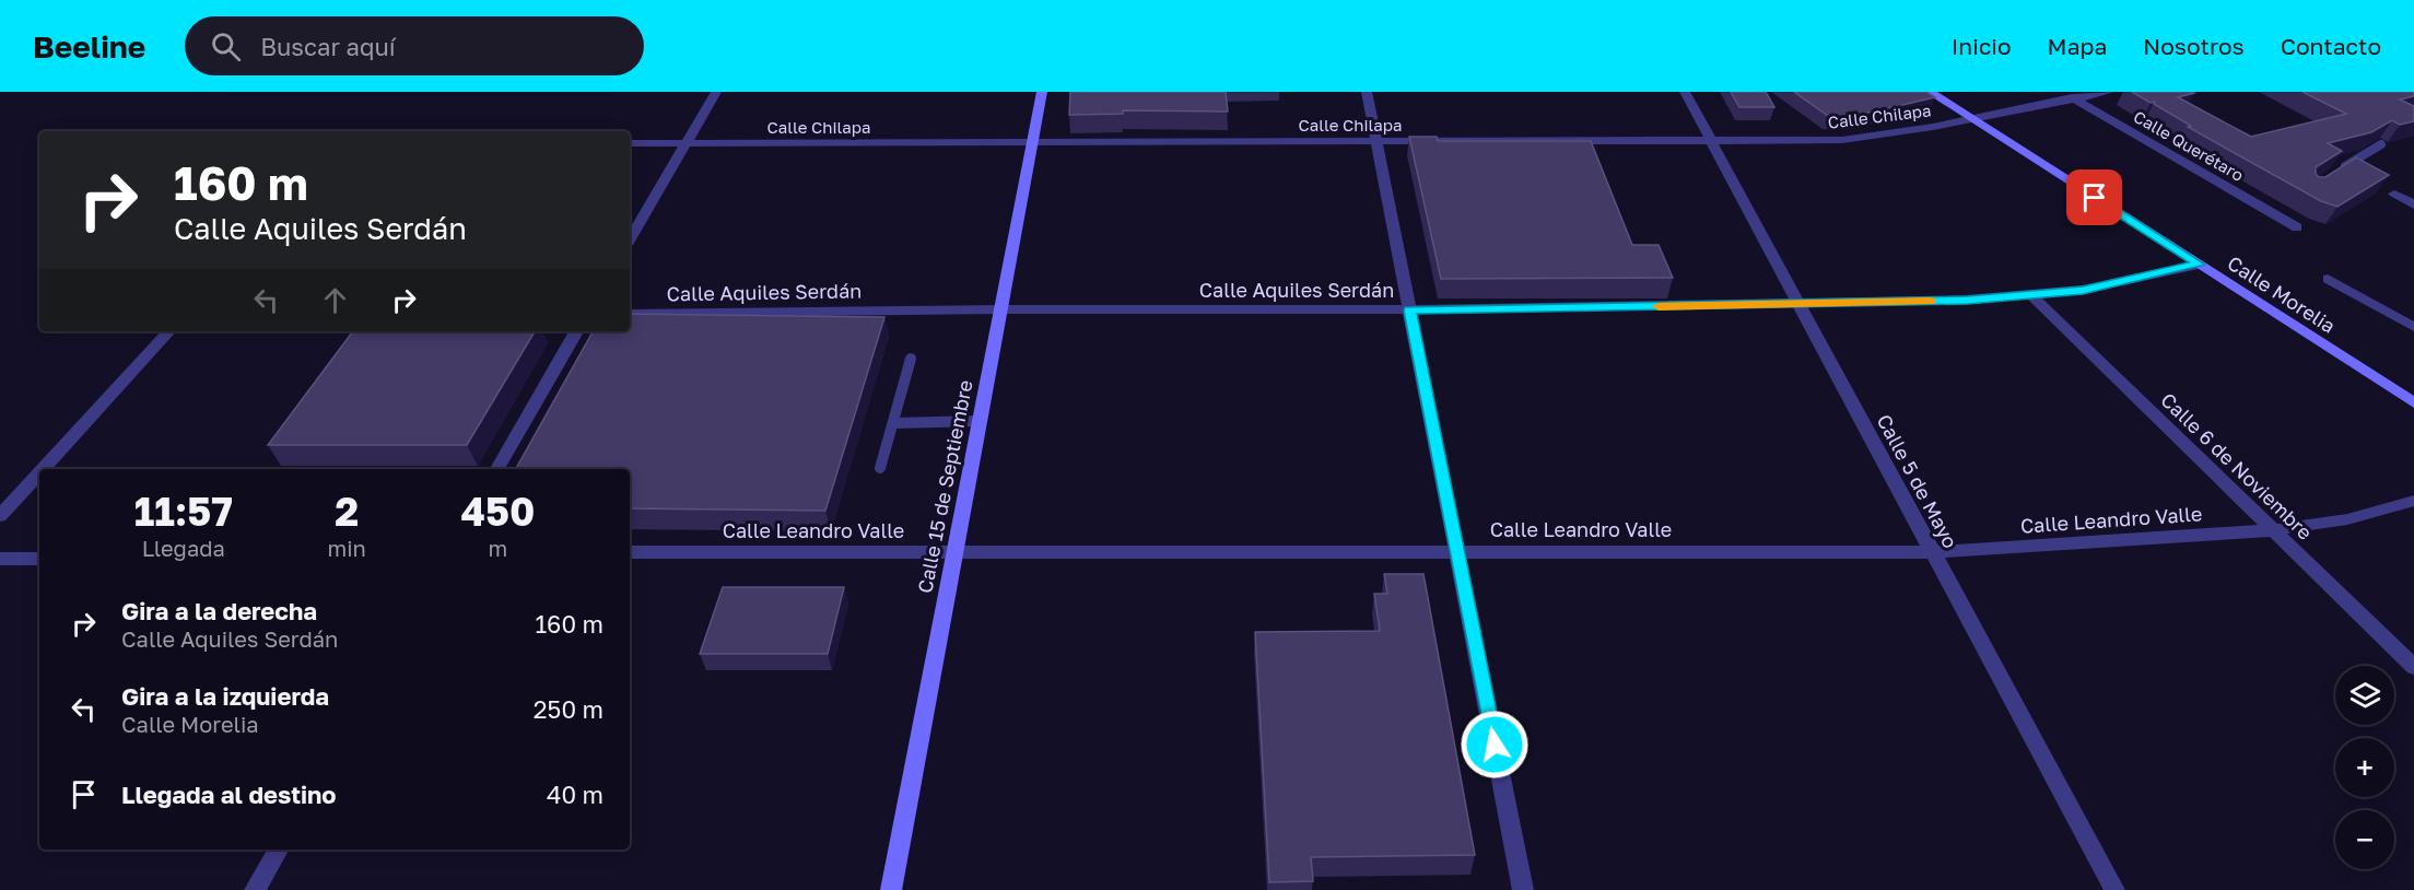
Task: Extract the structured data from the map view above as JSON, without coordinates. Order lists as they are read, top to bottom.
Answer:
{
  "streets": {
    "street": [
      "Calle Chilapa",
      "Calle Querétaro",
      "Calle Aquiles Serdán",
      "Calle Morelia",
      "Calle 6 de Noviembre",
      "Calle 5 de Mayo",
      "Calle 15 de Septiembre",
      "Calle Leandro Valle"
    ]
  },
  "crossings": [
    ["Calle Chilapa", "Calle Querétaro"],
    ["Calle Chilapa", "Calle Morelia"],
    ["Calle Chilapa", "Calle 5 de Mayo"],
    ["Calle Chilapa", "Calle 15 de Septiembre"],
    ["Calle Aquiles Serdán", "Calle Morelia"],
    ["Calle Aquiles Serdán", "Calle 6 de Noviembre"],
    ["Calle Aquiles Serdán", "Calle 5 de Mayo"],
    ["Calle Aquiles Serdán", "Calle 15 de Septiembre"],
    ["Calle 6 de Noviembre", "Calle Leandro Valle"],
    ["Calle 5 de Mayo", "Calle Leandro Valle"],
    ["Calle 15 de Septiembre", "Calle Leandro Valle"]
  ],
  "page": {
    "header": "Beeline",
    "search": "Buscar aquí",
    "nav": [
      "Inicio",
      "Mapa",
      "Nosotros",
      "Contacto"
    ],
    "turn": ["160 m", "Calle Aquiles Serdán"],
    "eta": [
      "11:57",
      "Llegada",
      "2",
      "min",
      "450",
      "m"
    ],
    "list": [
      {
        "name": "Gira a la derecha",
        "note": "Calle Aquiles Serdán",
        "value": "160 m"
      },
      {
        "name": "Gira a la izquierda",
        "note": "Calle Morelia",
        "value": "250 m"
      },
      {
        "name": "Llegada al destino",
        "value": "40 m"
      }
    ],
    "map_buttons": ["+", "−"]
  }
}
